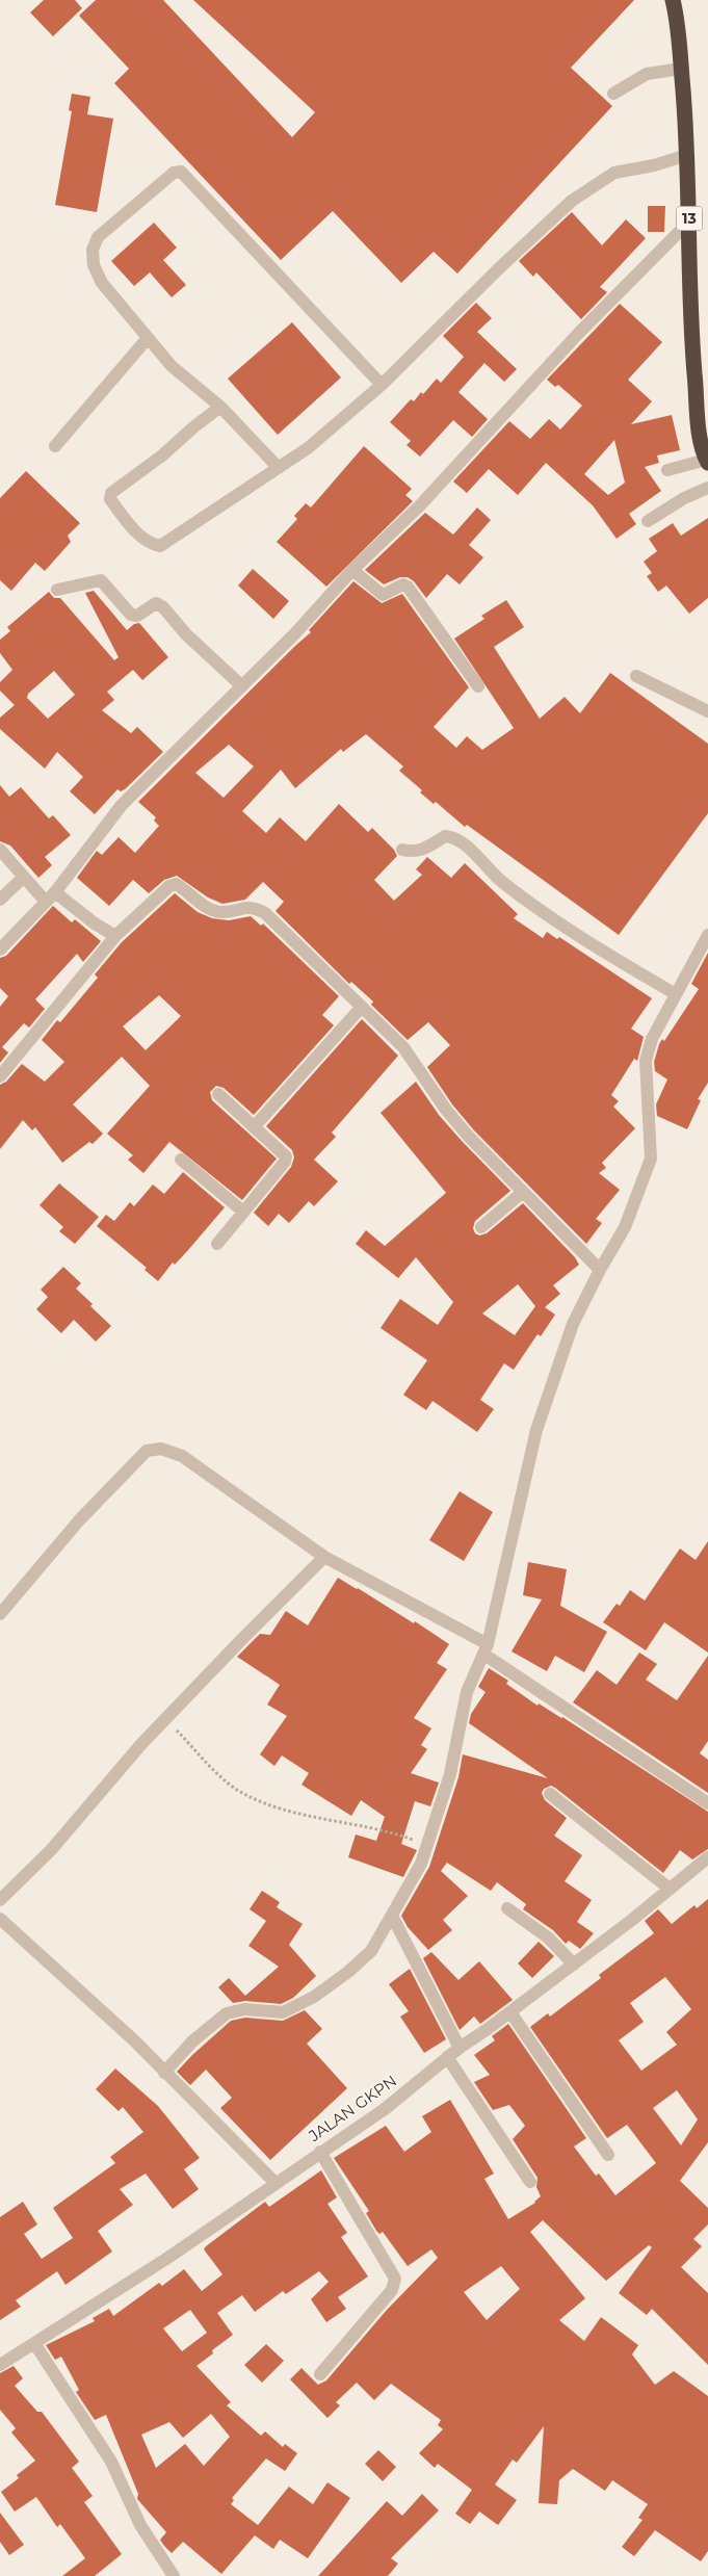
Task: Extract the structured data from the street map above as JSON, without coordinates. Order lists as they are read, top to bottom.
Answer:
{
  "streets": {
    "highway": ["13"],
    "street": ["JALAN GKPN"]
  }
}
